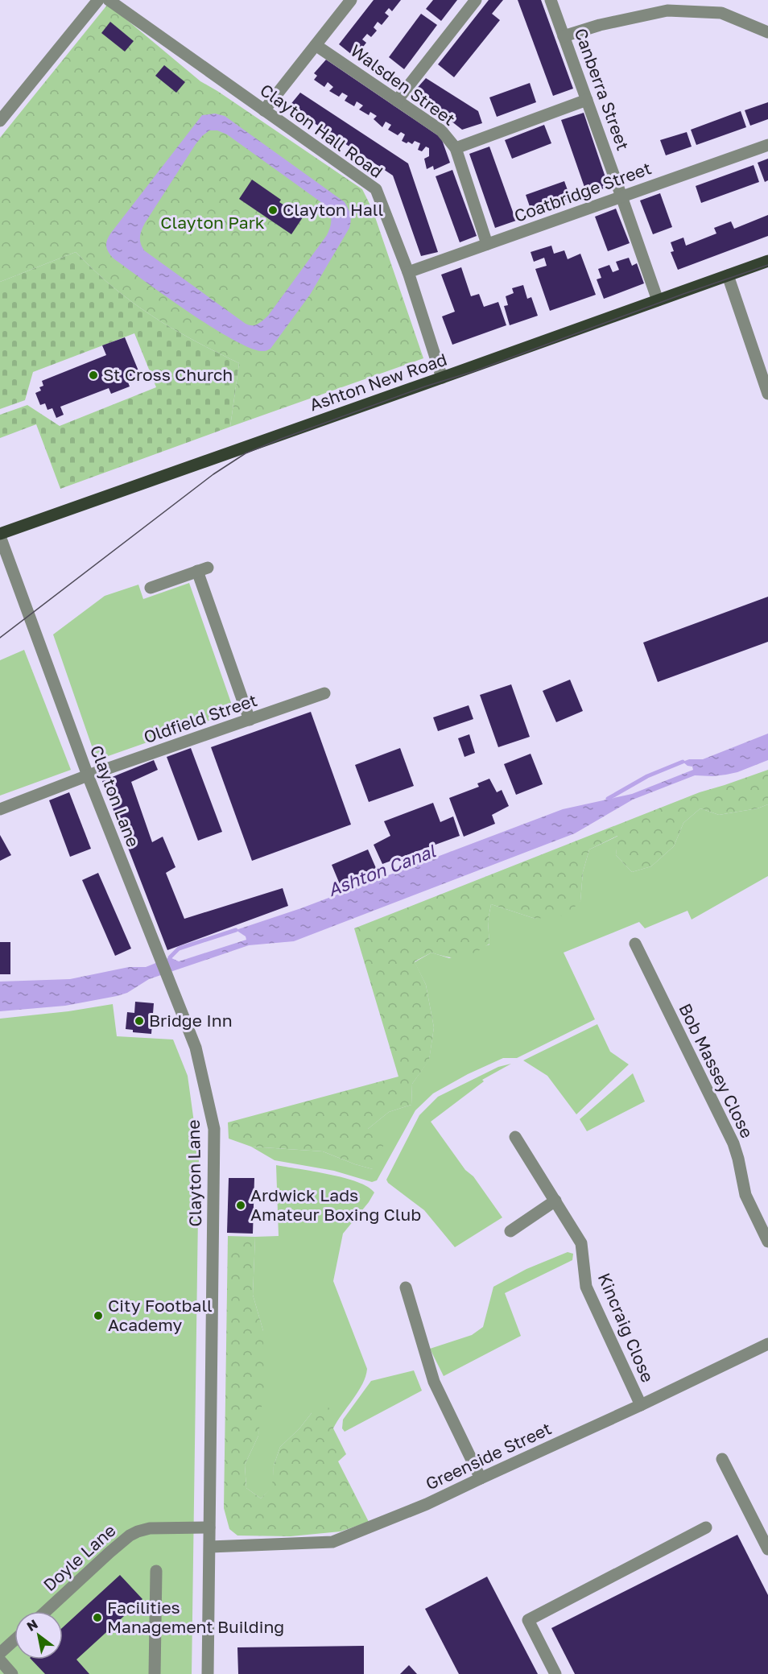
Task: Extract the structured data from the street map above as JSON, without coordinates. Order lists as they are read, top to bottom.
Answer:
{
  "streets": {
    "main road": ["Ashton New Road"],
    "street": [
      "Walsden Street",
      "Canberra Street",
      "Clayton Hall Road",
      "Coatbridge Street",
      "Oldfield Street",
      "Clayton Lane",
      "Bob Massey Close",
      "Kincraig Close",
      "Greenside Street",
      "Doyle Lane"
    ]
  },
  "crossings": [
    ["Walsden Street", "Coatbridge Street"],
    ["Canberra Street", "Coatbridge Street"],
    ["Canberra Street", "Ashton New Road"],
    ["Clayton Hall Road", "Coatbridge Street"],
    ["Clayton Hall Road", "Ashton New Road"],
    ["Ashton New Road", "Clayton Lane"],
    ["Oldfield Street", "Clayton Lane"],
    ["Clayton Lane", "Greenside Street"],
    ["Clayton Lane", "Doyle Lane"],
    ["Kincraig Close", "Greenside Street"]
  ],
  "water": ["Ashton Canal"],
  "parks": ["Clayton Park"],
  "places": [
    "Clayton Hall",
    "St Cross Church",
    "Bridge Inn",
    "Ardwick Lads Amateur Boxing Club",
    "City Football Academy",
    "Facilities Management Building"
  ],
  "north": "top left"
}
